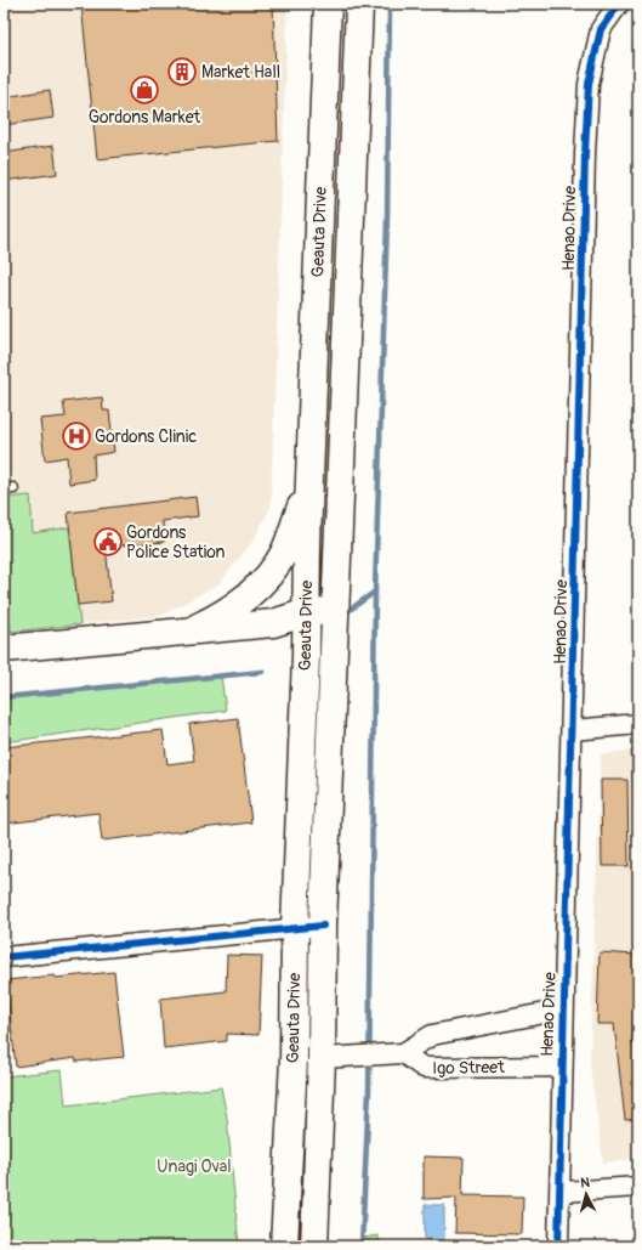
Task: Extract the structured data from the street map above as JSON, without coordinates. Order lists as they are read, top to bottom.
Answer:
{
  "streets": {
    "main road": ["Geauta Drive"],
    "street": ["Henao Drive", "Igo Street"]
  },
  "crossings": [
    ["Henao Drive", "Igo Street"]
  ],
  "parks": ["Unagi Oval"],
  "places": {
    "building": ["Market Hall"],
    "shop": ["Gordons Market"],
    "hospital": ["Gordons Clinic"],
    "public building": ["Gordons Police Station"]
  },
  "north": "top"
}
